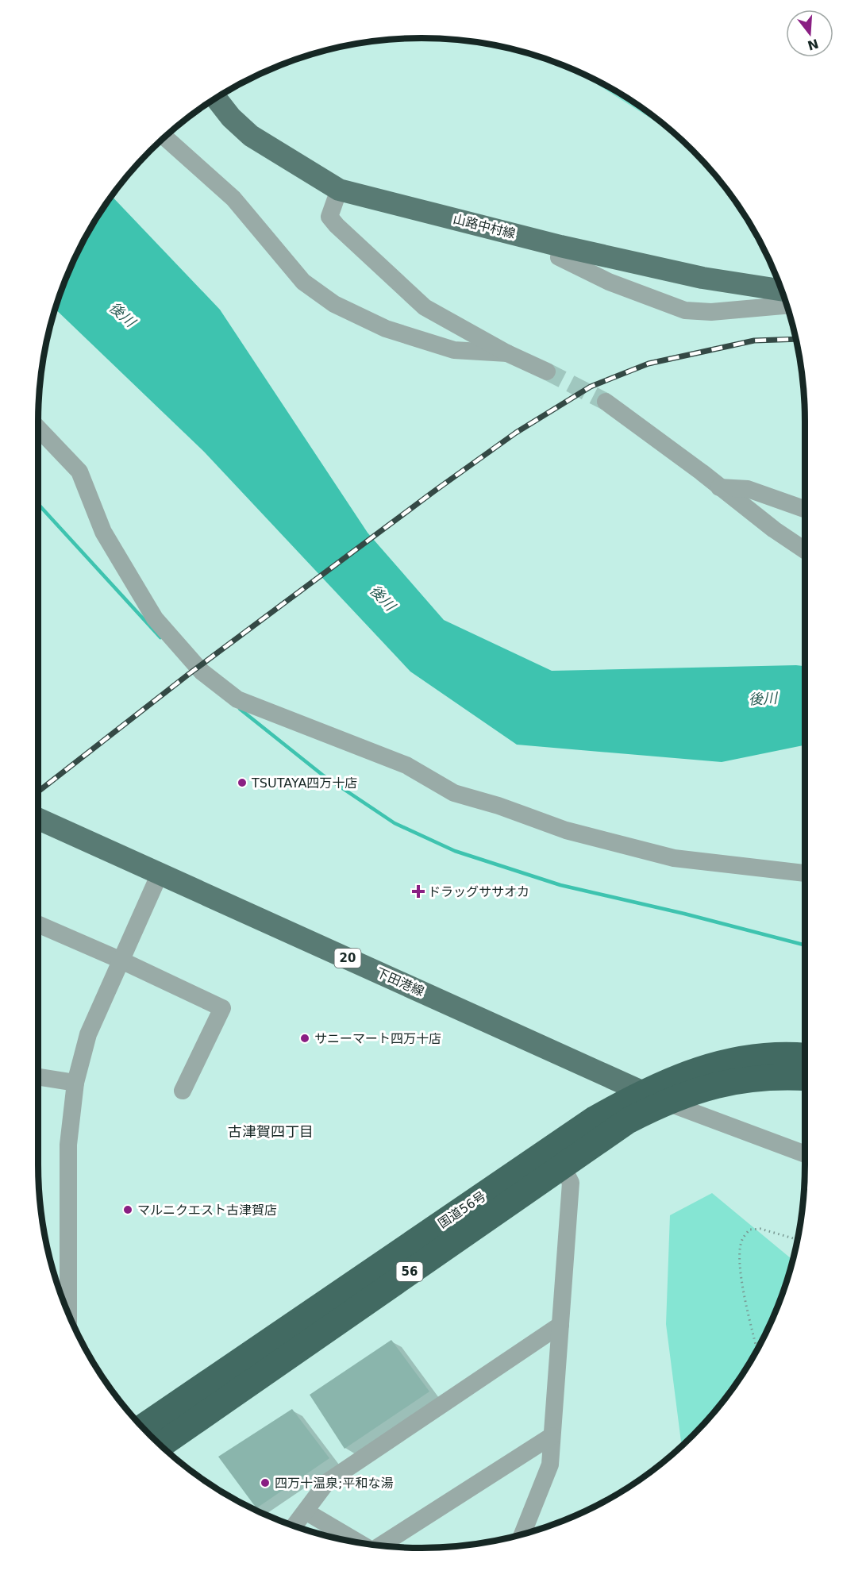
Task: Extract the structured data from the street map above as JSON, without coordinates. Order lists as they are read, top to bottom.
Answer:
{
  "streets": {
    "highway": ["国道56号", "56"],
    "main road": ["山路中村線", "20", "下田港線"]
  },
  "crossings": [
    ["下田港線", "国道56号"]
  ],
  "districts": ["古津賀四丁目"],
  "water": ["後川"],
  "places": {
    "other": [
      "TSUTAYA四万十店",
      "サニーマート四万十店",
      "マルニクエスト古津賀店",
      "四万十温泉;平和な湯"
    ],
    "health": ["ドラッグササオカ"]
  },
  "north": "bottom"
}
